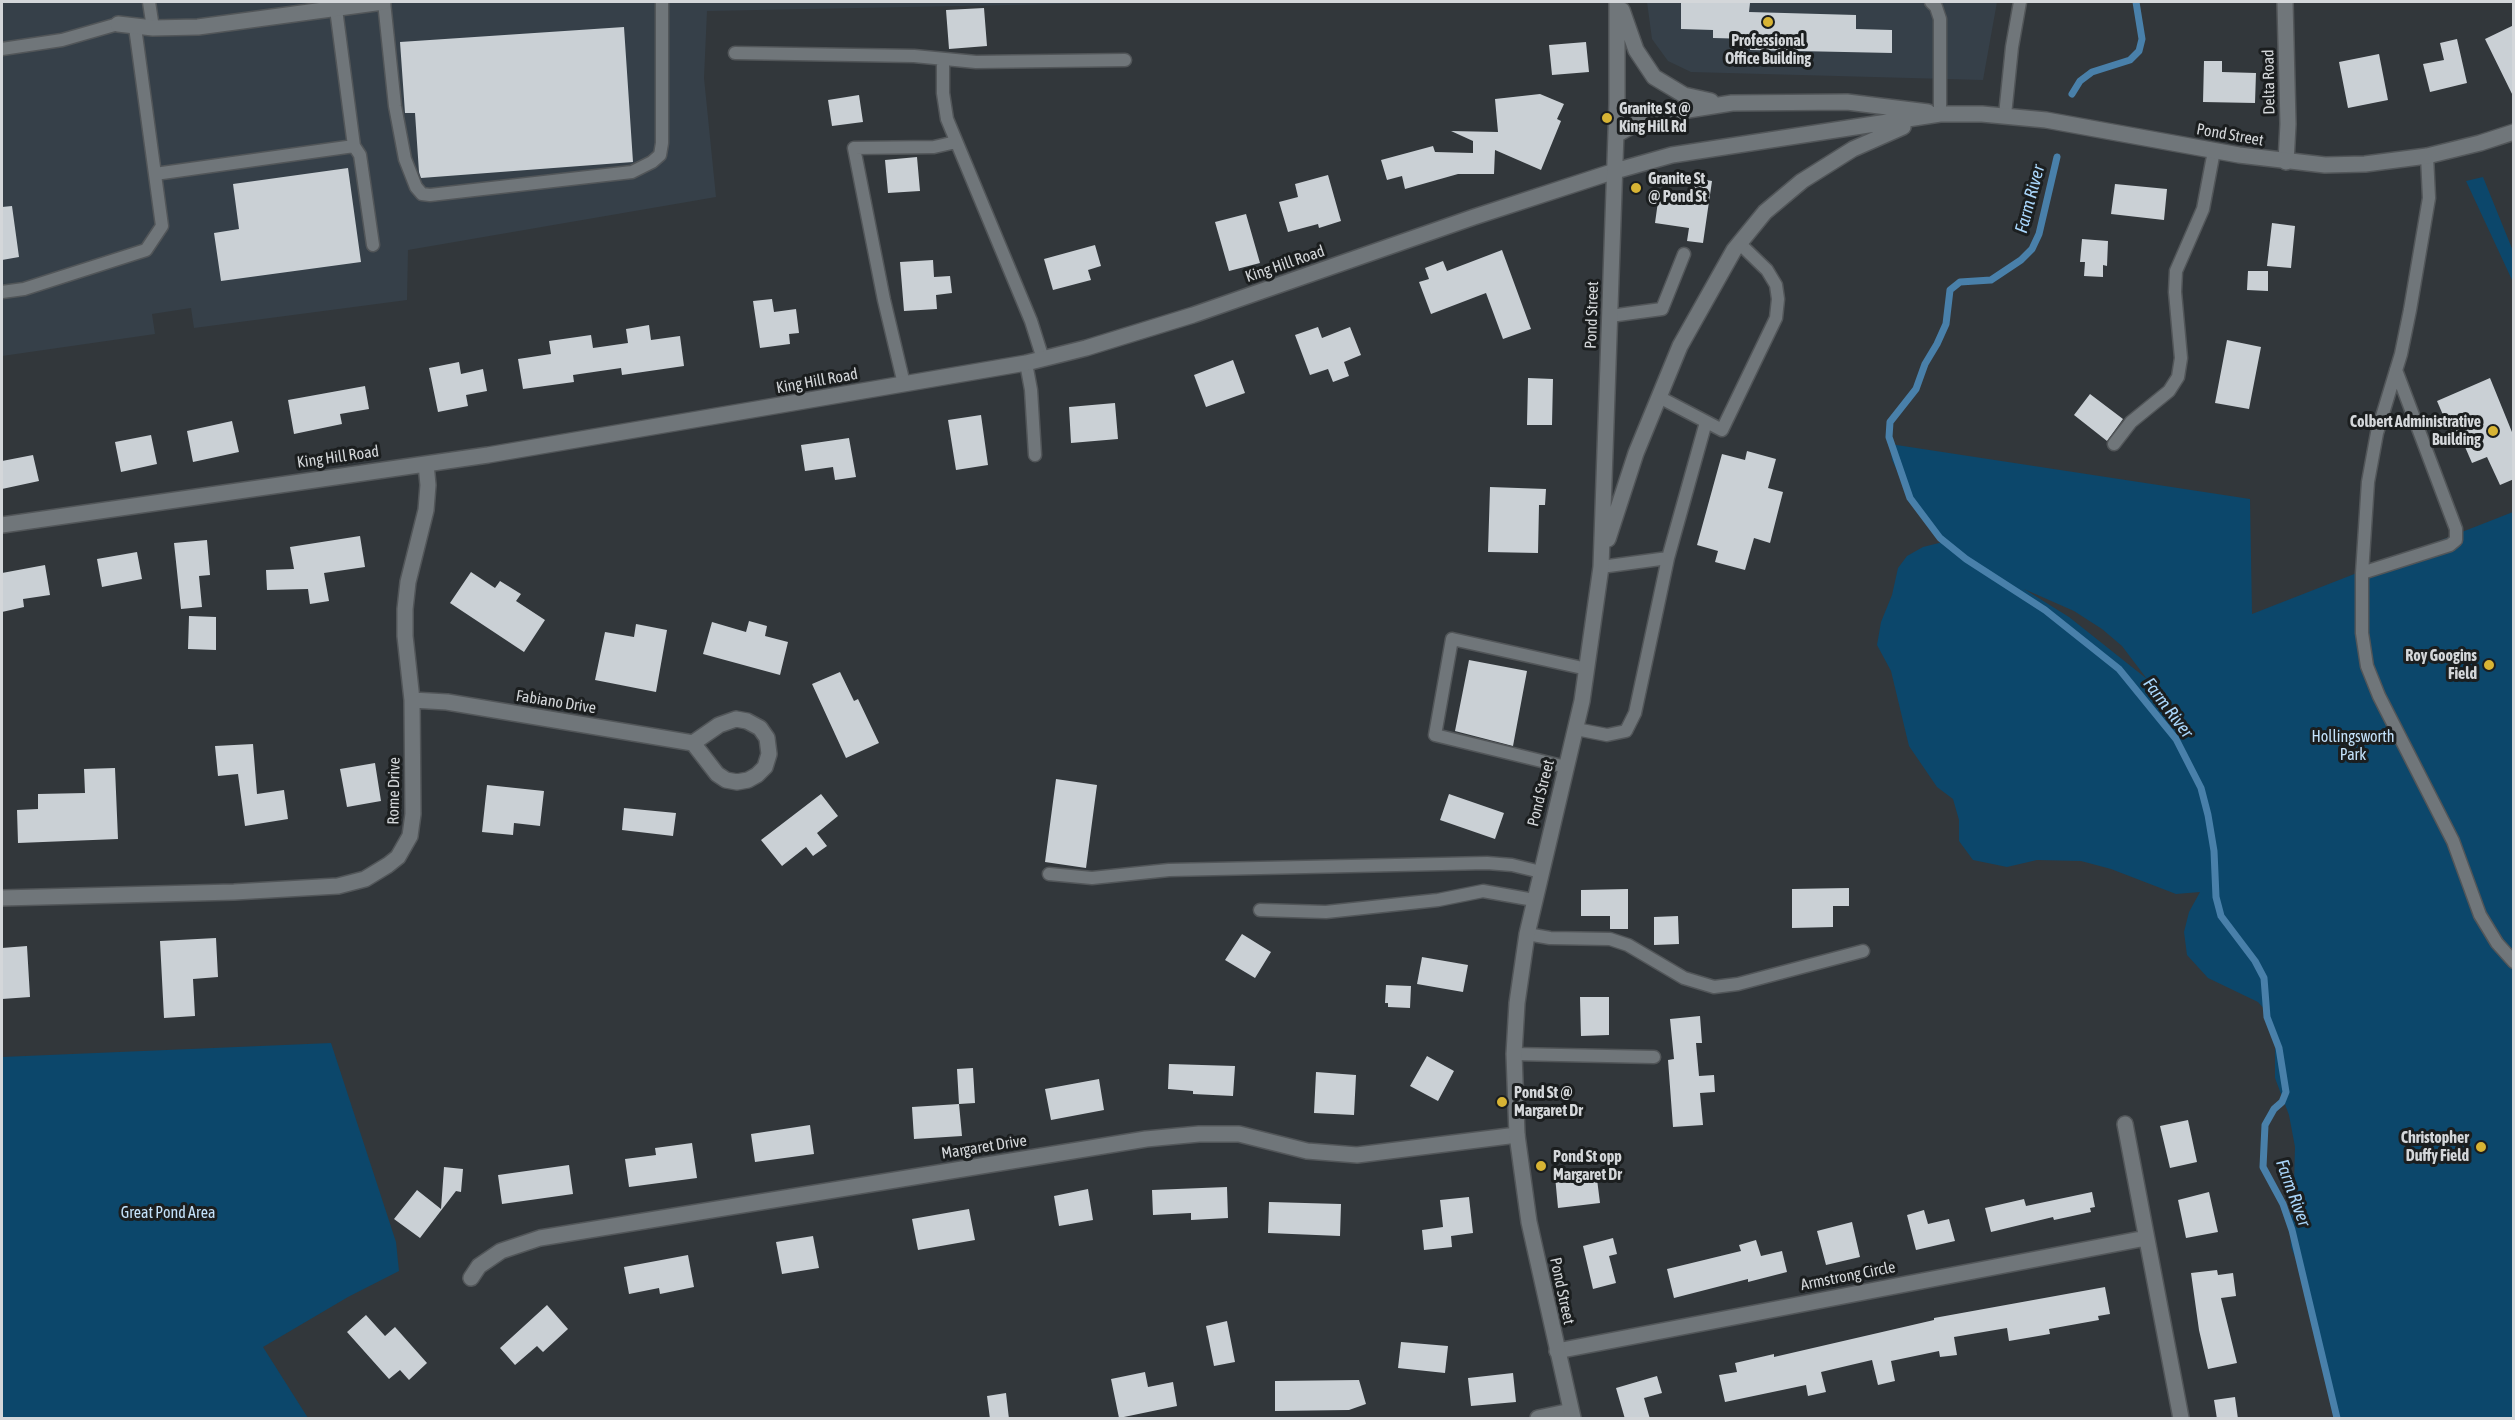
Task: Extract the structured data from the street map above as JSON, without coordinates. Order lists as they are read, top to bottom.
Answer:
{
  "streets": {
    "street": [
      "Delta Road",
      "Pond Street",
      "King Hill Road",
      "Fabiano Drive",
      "Rome Drive",
      "Margaret Drive",
      "Armstrong Circle"
    ]
  },
  "crossings": [
    ["Delta Road", "Pond Street"],
    ["Pond Street", "King Hill Road"],
    ["Pond Street", "Margaret Drive"],
    ["Pond Street", "Armstrong Circle"],
    ["King Hill Road", "Rome Drive"],
    ["Fabiano Drive", "Rome Drive"]
  ],
  "water": ["Farm River"],
  "parks": ["Hollingsworth Park", "Great Pond Area"],
  "places": [
    "Professional Office Building",
    "Granite St @ King Hill Rd",
    "Granite St @ Pond St",
    "Colbert Administrative Building",
    "Roy Googins Field",
    "Pond St @ Margaret Dr",
    "Christopher Duffy Field",
    "Pond St opp Margaret Dr"
  ]
}
